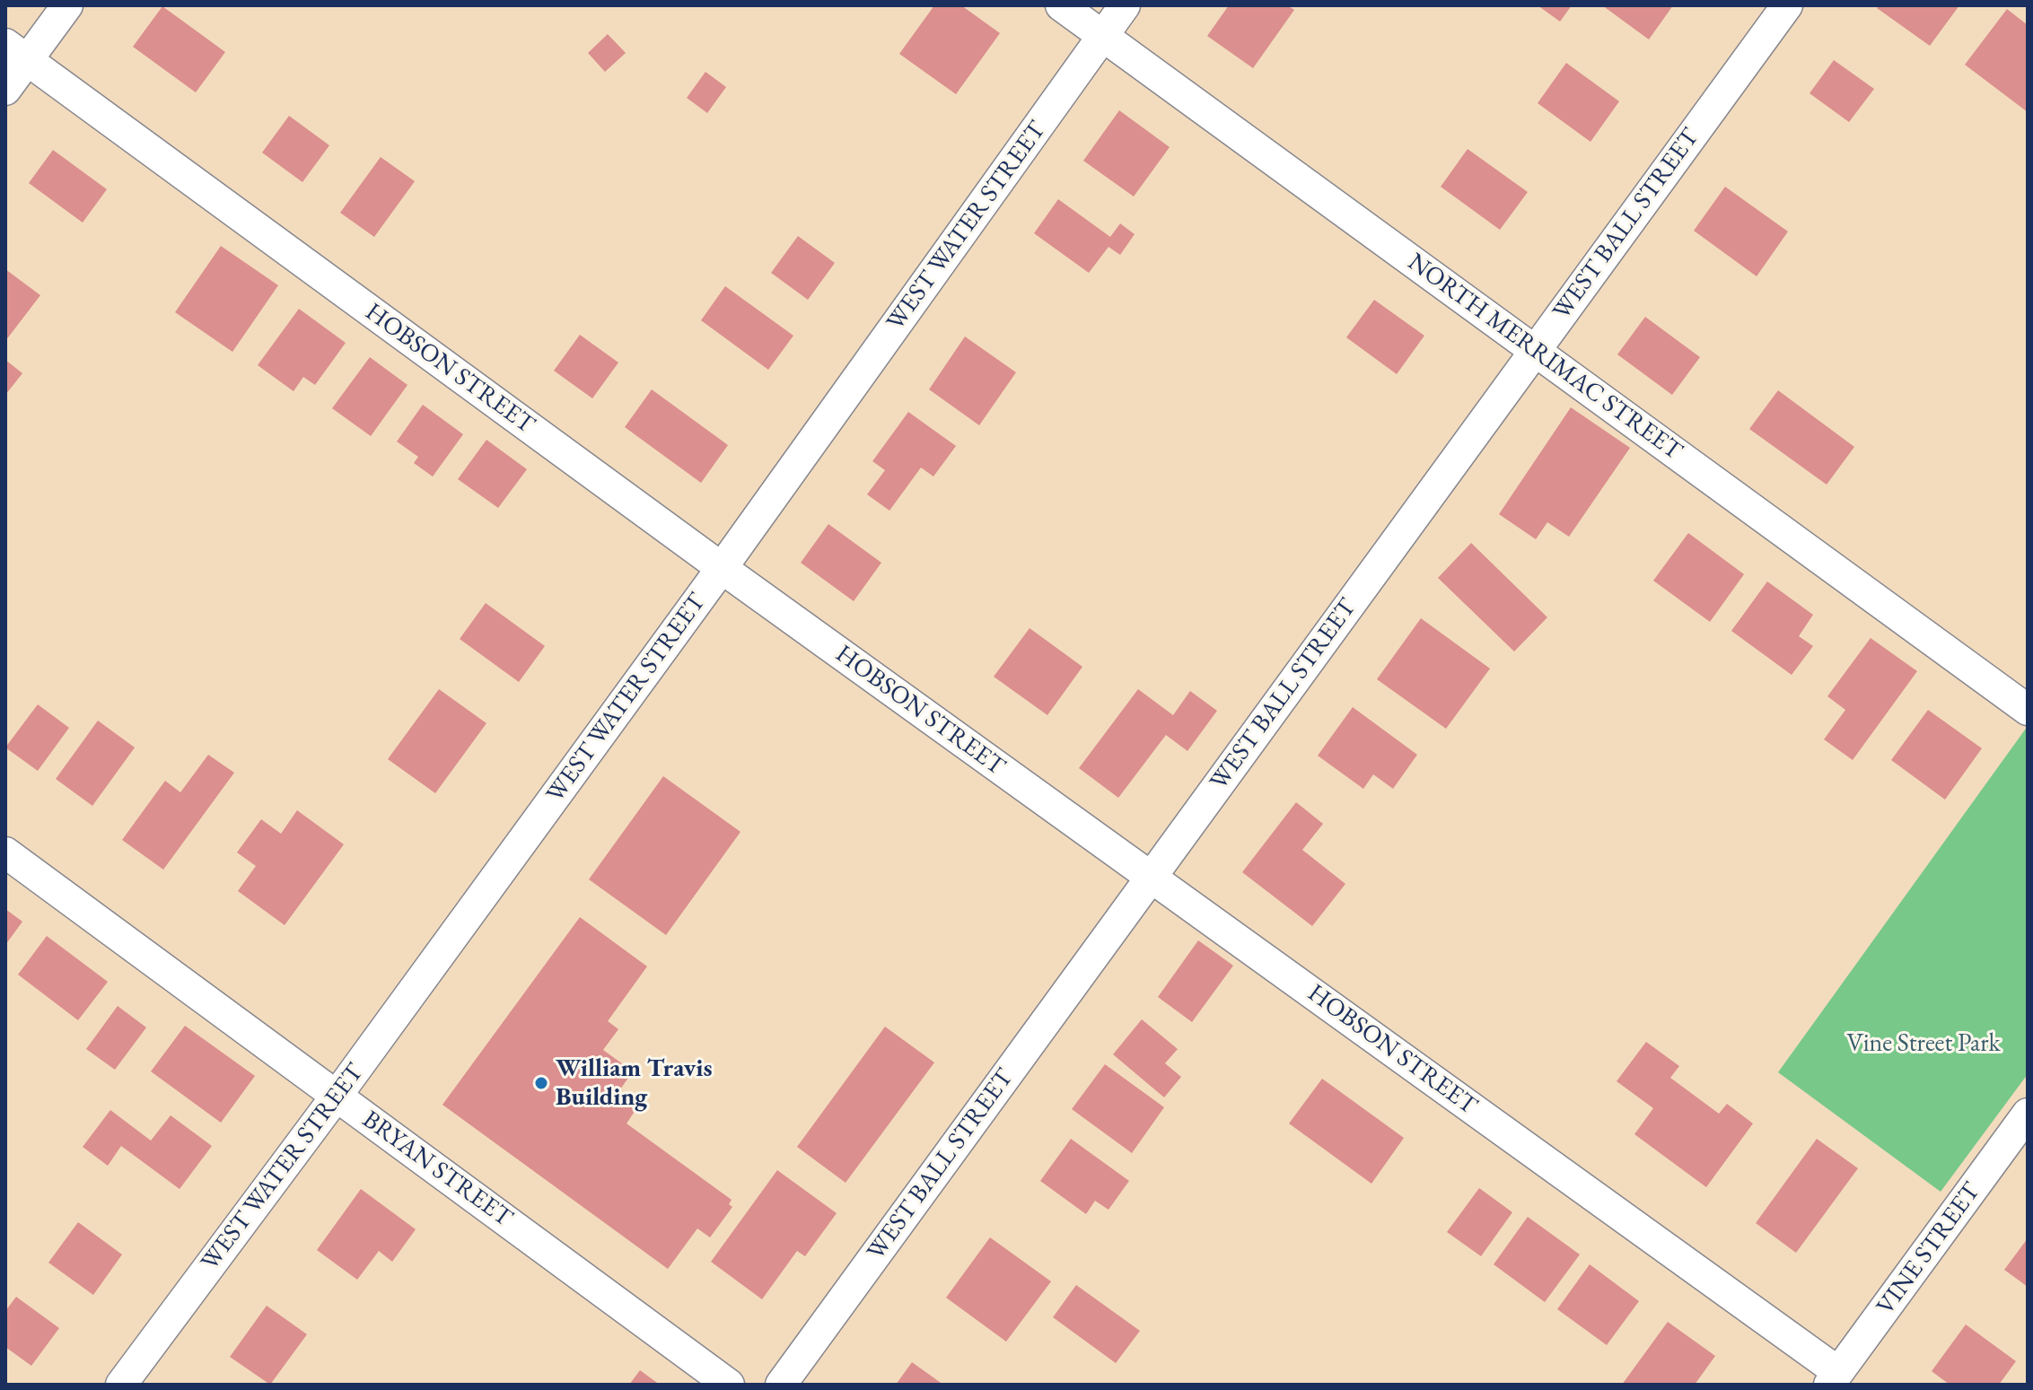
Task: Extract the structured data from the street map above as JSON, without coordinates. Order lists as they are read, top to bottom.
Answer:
{
  "streets": {
    "street": [
      "WEST BALL STREET",
      "WEST WATER STREET",
      "NORTH MERRIMAC STREET",
      "HOBSON STREET",
      "BRYAN STREET",
      "VINE STREET"
    ]
  },
  "crossings": [
    ["WEST BALL STREET", "NORTH MERRIMAC STREET"],
    ["WEST BALL STREET", "HOBSON STREET"],
    ["WEST WATER STREET", "NORTH MERRIMAC STREET"],
    ["WEST WATER STREET", "HOBSON STREET"],
    ["WEST WATER STREET", "BRYAN STREET"],
    ["HOBSON STREET", "VINE STREET"]
  ],
  "parks": ["Vine Street Park"],
  "places": ["William Travis Building"]
}
